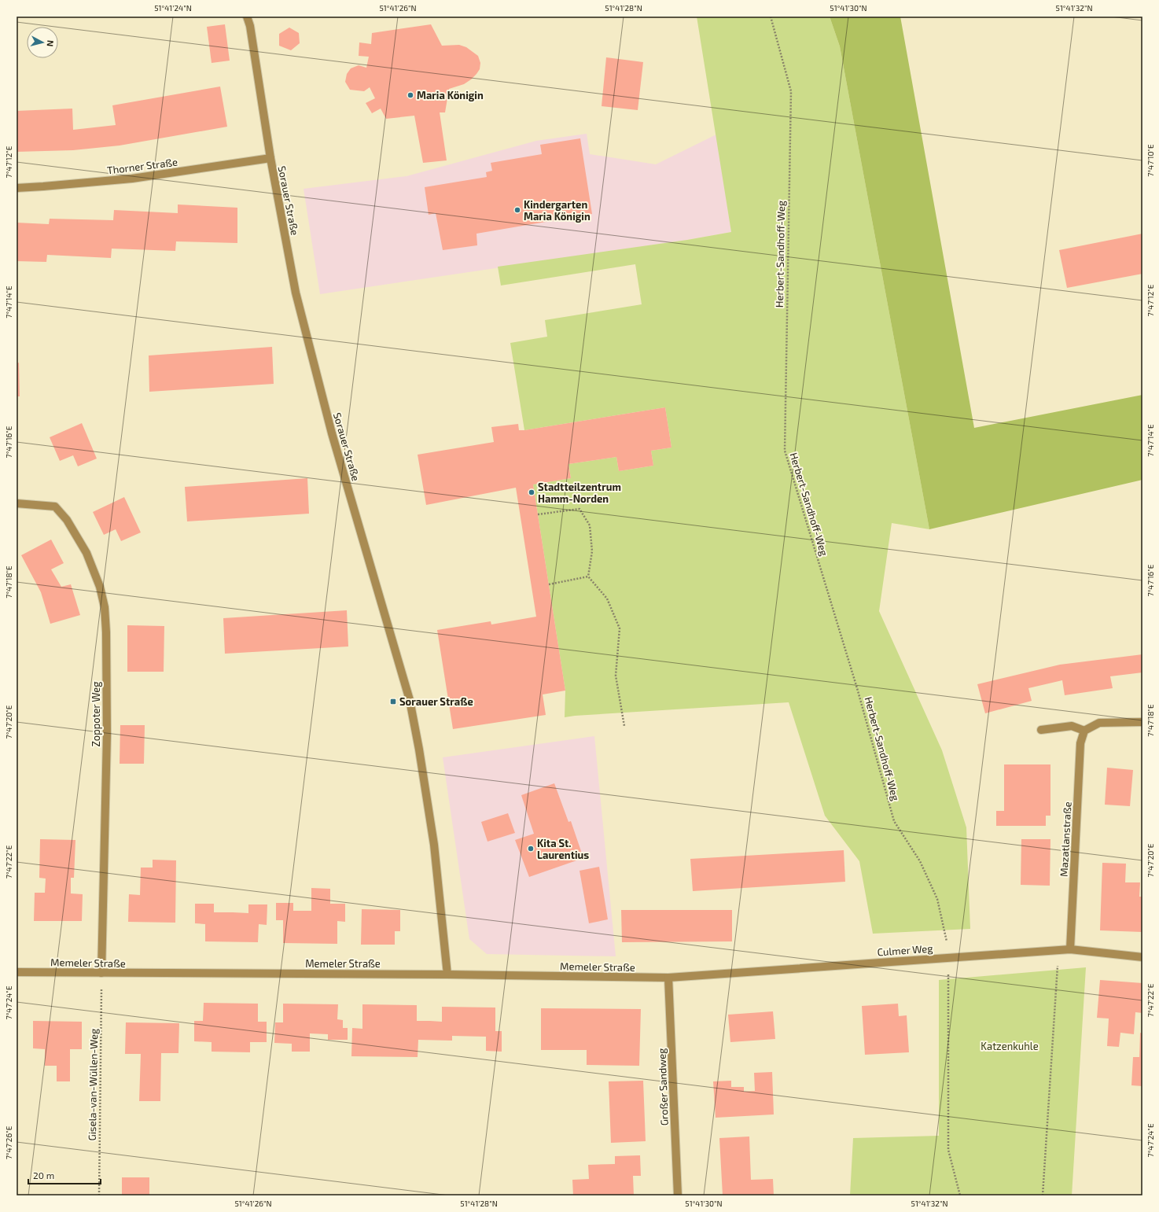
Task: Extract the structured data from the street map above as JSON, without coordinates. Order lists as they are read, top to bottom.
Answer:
{
  "streets": {
    "street": [
      "Thorner Straße",
      "Sorauer Straße",
      "Zoppoter Weg",
      "Mazatlanstraße",
      "Culmer Weg",
      "Memeler Straße",
      "Großer Sandweg"
    ],
    "path": ["Herbert-Sandhoff-Weg", "Gisela-van-Wüllen-Weg"]
  },
  "crossings": [
    ["Thorner Straße", "Sorauer Straße"],
    ["Sorauer Straße", "Memeler Straße"],
    ["Herbert-Sandhoff-Weg", "Culmer Weg"],
    ["Zoppoter Weg", "Memeler Straße"],
    ["Zoppoter Weg", "Gisela-van-Wüllen-Weg"],
    ["Mazatlanstraße", "Culmer Weg"],
    ["Culmer Weg", "Memeler Straße"],
    ["Culmer Weg", "Großer Sandweg"],
    ["Memeler Straße", "Gisela-van-Wüllen-Weg"],
    ["Memeler Straße", "Großer Sandweg"]
  ],
  "parks": ["Katzenkuhle"],
  "places": {
    "other": [
      "Maria Königin",
      "Kindergarten Maria Königin",
      "Stadtteilzentrum Hamm-Norden",
      "Kita St. Laurentius"
    ],
    "transit": ["Sorauer Straße"]
  },
  "scale_bar": "20 m",
  "north": "right",
  "coordinates": [
    "51°41'24\"N",
    "51°41'26\"N",
    "51°41'28\"N",
    "51°41'30\"N",
    "51°41'32\"N",
    "7°47'10\"E",
    "7°47'12\"E",
    "7°47'14\"E",
    "7°47'16\"E",
    "7°47'18\"E",
    "7°47'20\"E",
    "7°47'22\"E",
    "7°47'24\"E",
    "7°47'26\"E"
  ]
}
